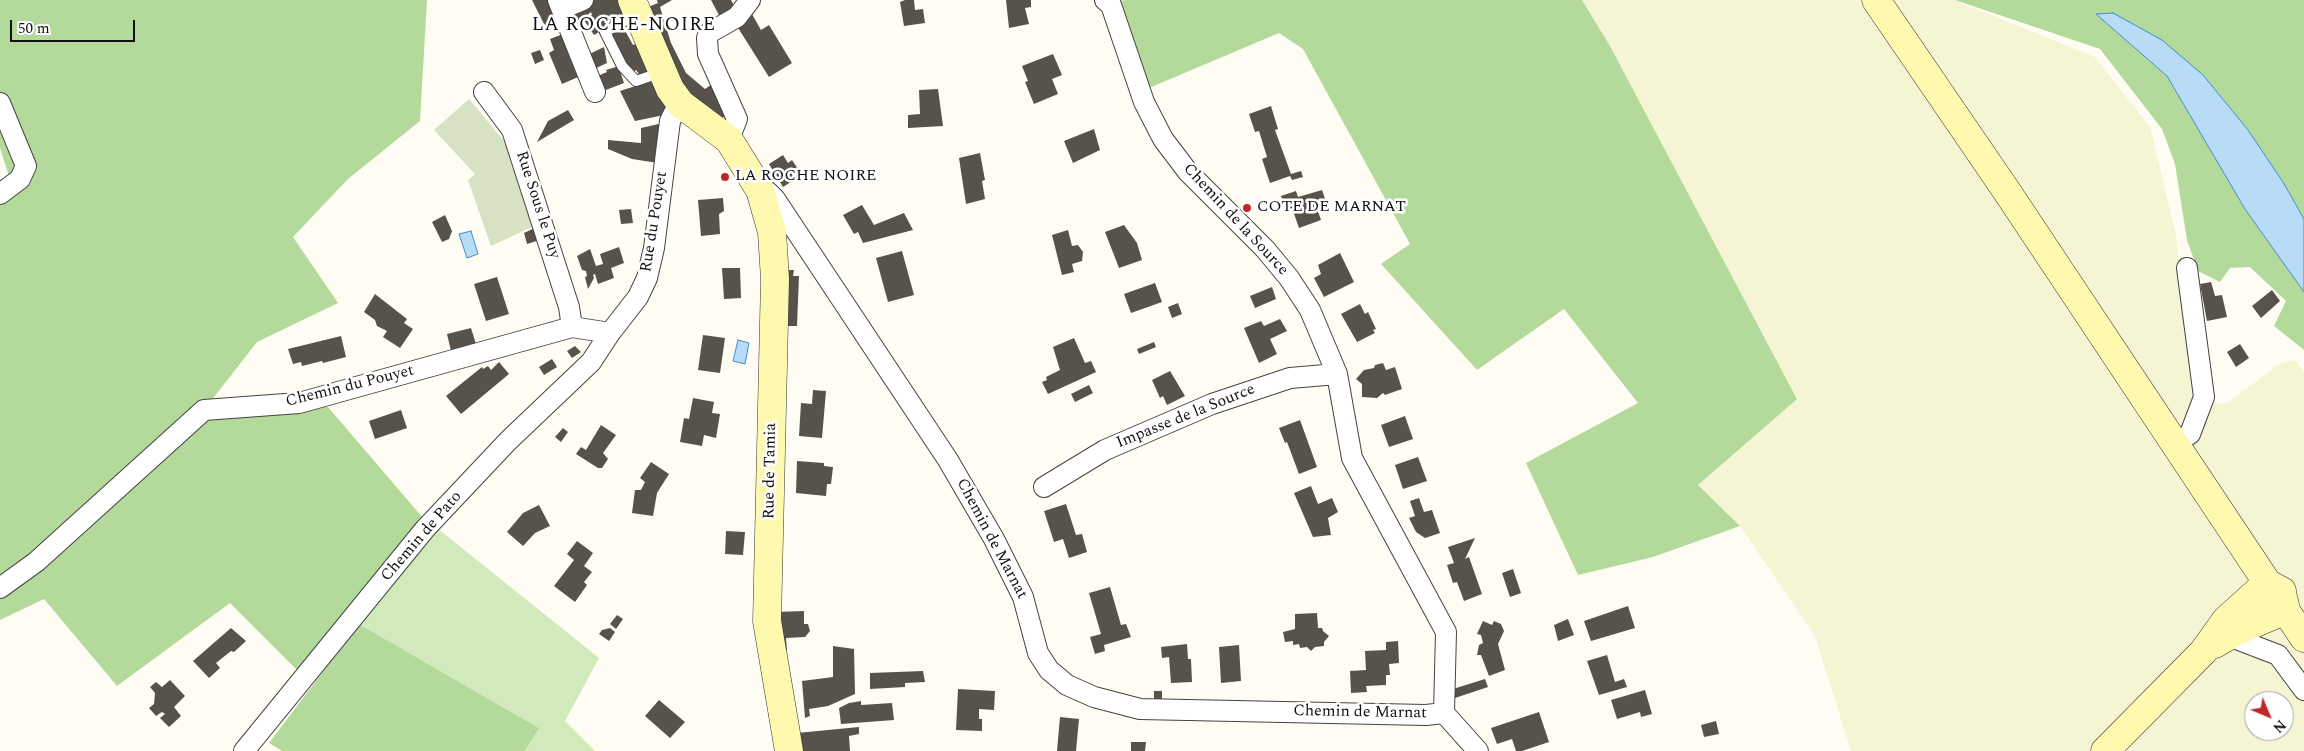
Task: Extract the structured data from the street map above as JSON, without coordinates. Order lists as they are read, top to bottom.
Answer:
{
  "streets": {
    "street": [
      "Rue Sous le Puy",
      "Chemin de la Source",
      "Rue du Pouyet",
      "Chemin du Pouyet",
      "Impasse de la Source",
      "Rue de Tamia",
      "Chemin de Pato",
      "Chemin de Marnat"
    ]
  },
  "crossings": [
    ["Rue Sous le Puy", "Chemin du Pouyet"],
    ["Chemin de la Source", "Impasse de la Source"],
    ["Chemin de la Source", "Chemin de Marnat"],
    ["Rue du Pouyet", "Chemin du Pouyet"],
    ["Rue du Pouyet", "Rue de Tamia"],
    ["Rue du Pouyet", "Chemin de Pato"],
    ["Chemin du Pouyet", "Chemin de Pato"],
    ["Rue de Tamia", "Chemin de Marnat"]
  ],
  "districts": ["LA ROCHE-NOIRE"],
  "places": ["LA ROCHE NOIRE", "COTE DE MARNAT"],
  "scale_bar": "50 m",
  "north": "bottom right"
}
